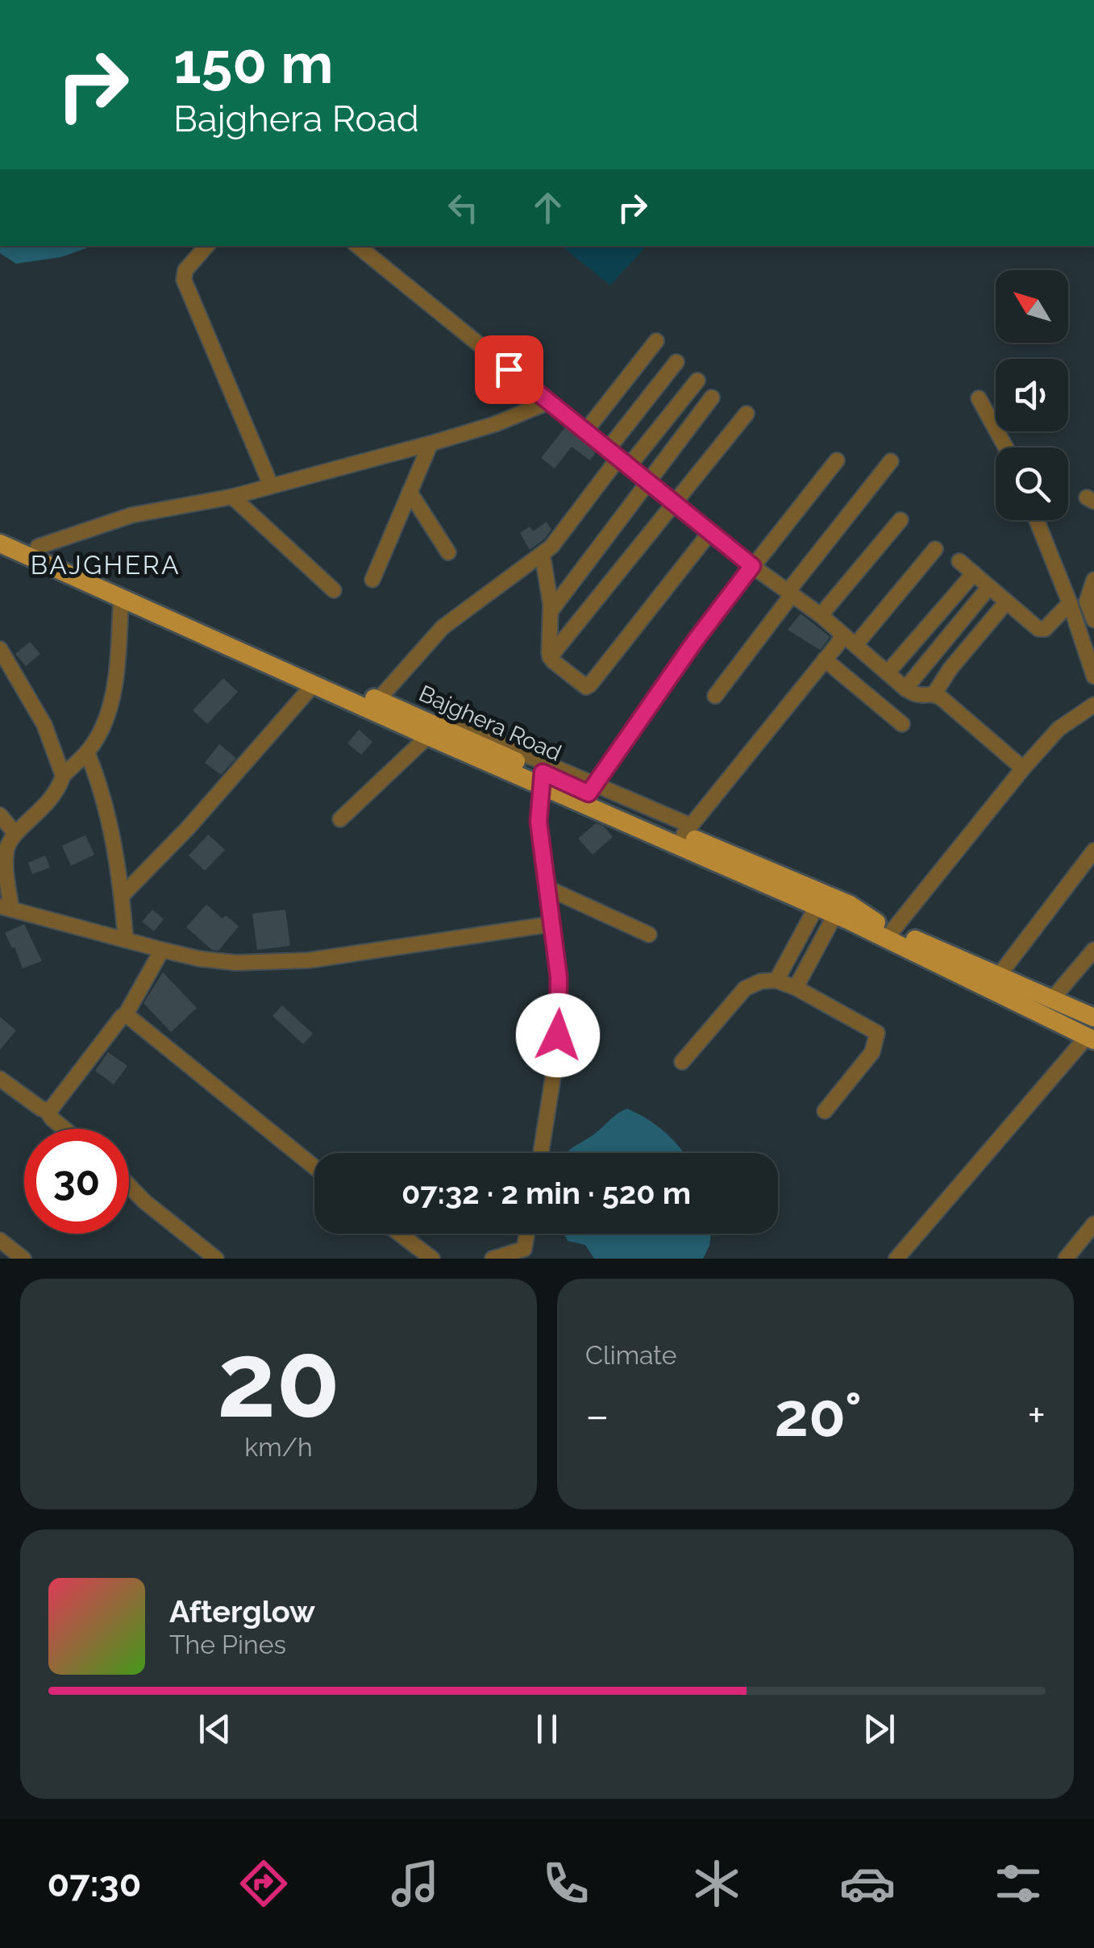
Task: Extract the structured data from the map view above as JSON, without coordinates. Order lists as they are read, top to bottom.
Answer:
{
  "streets": {
    "main road": ["Bajghera Road"]
  },
  "districts": ["BAJGHERA"],
  "north": "top left",
  "page": {
    "turn": ["150 m", "Bajghera Road"],
    "limit": "30",
    "trip": "07:32 · 2 min · 520 m",
    "tile": [
      ["20", "km/h"],
      "Climate"
    ],
    "heat": ["−", "20°", "+"],
    "song": ["Afterglow", "The Pines"],
    "tabs": "07:30"
  }
}
